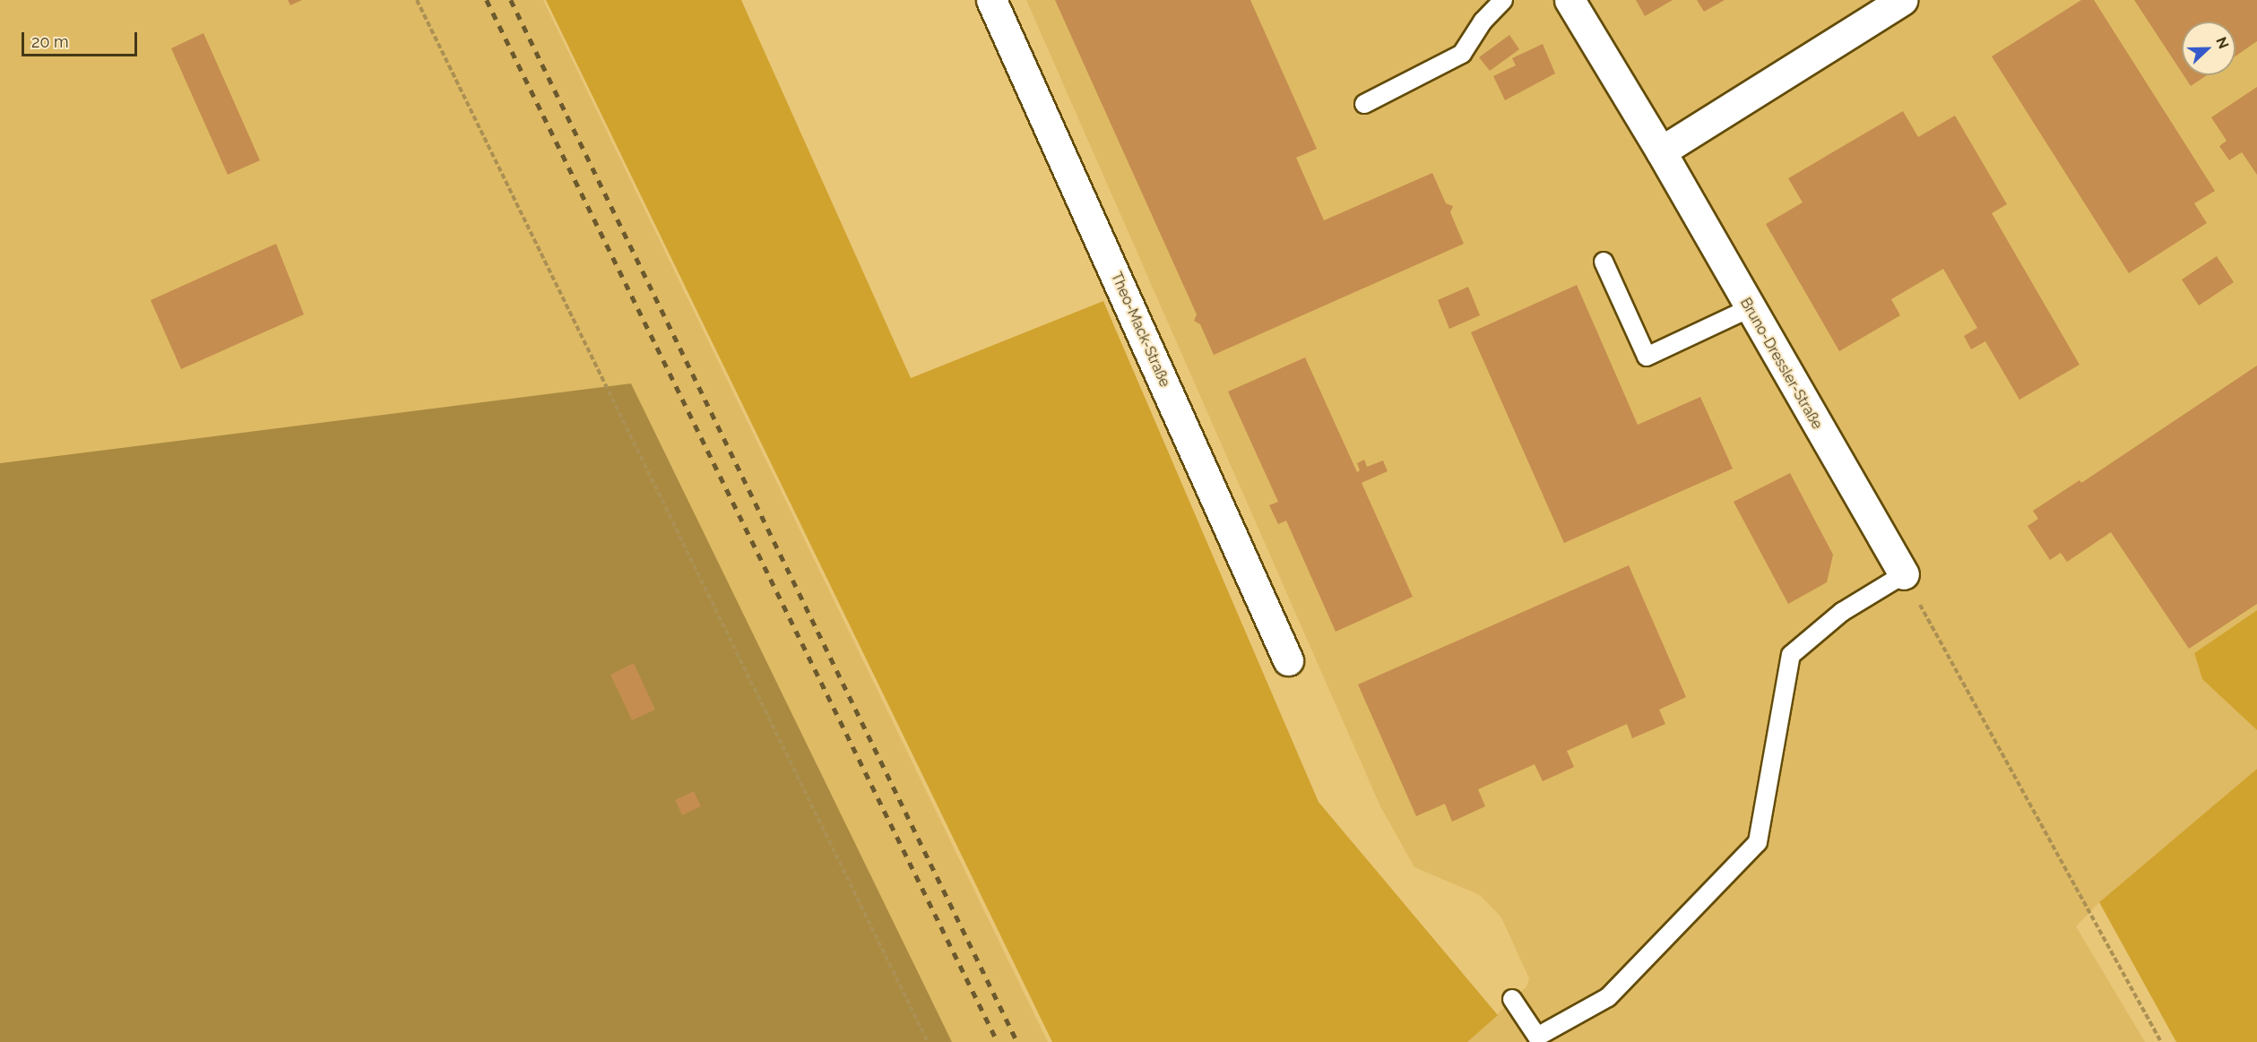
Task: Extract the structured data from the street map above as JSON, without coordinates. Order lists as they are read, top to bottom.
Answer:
{
  "streets": {
    "street": ["Theo-Mack-Straße", "Bruno-Dressler-Straße"]
  },
  "scale_bar": "20 m",
  "north": "right"
}
